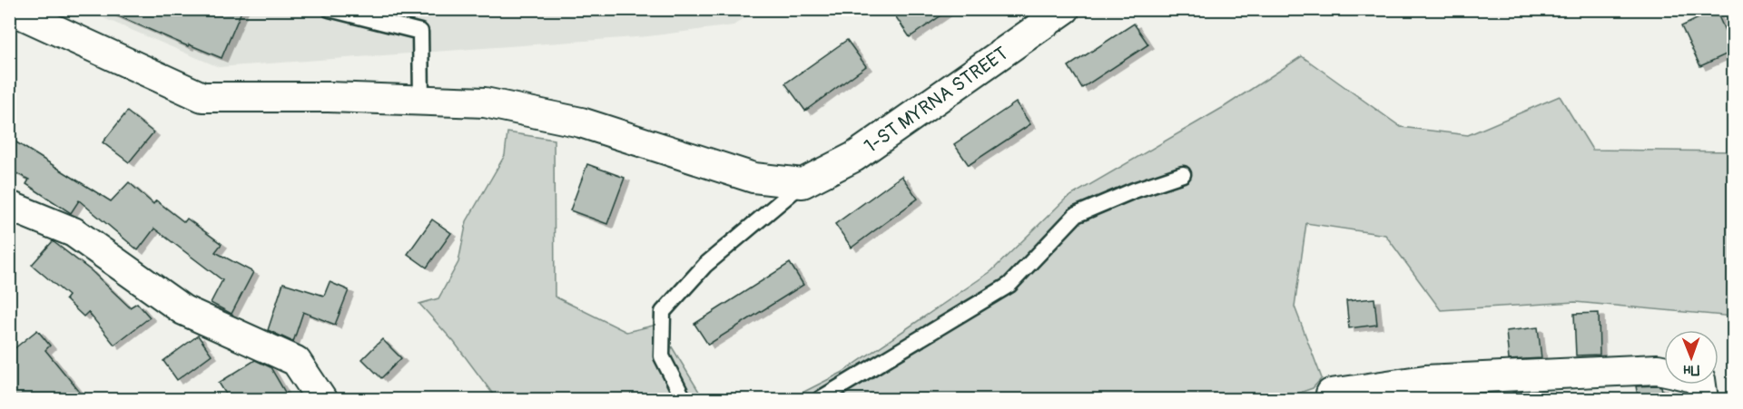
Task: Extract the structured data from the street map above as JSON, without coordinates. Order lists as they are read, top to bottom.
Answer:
{
  "streets": {
    "street": ["1-ST MYRNA STREET"]
  },
  "north": "bottom"
}
